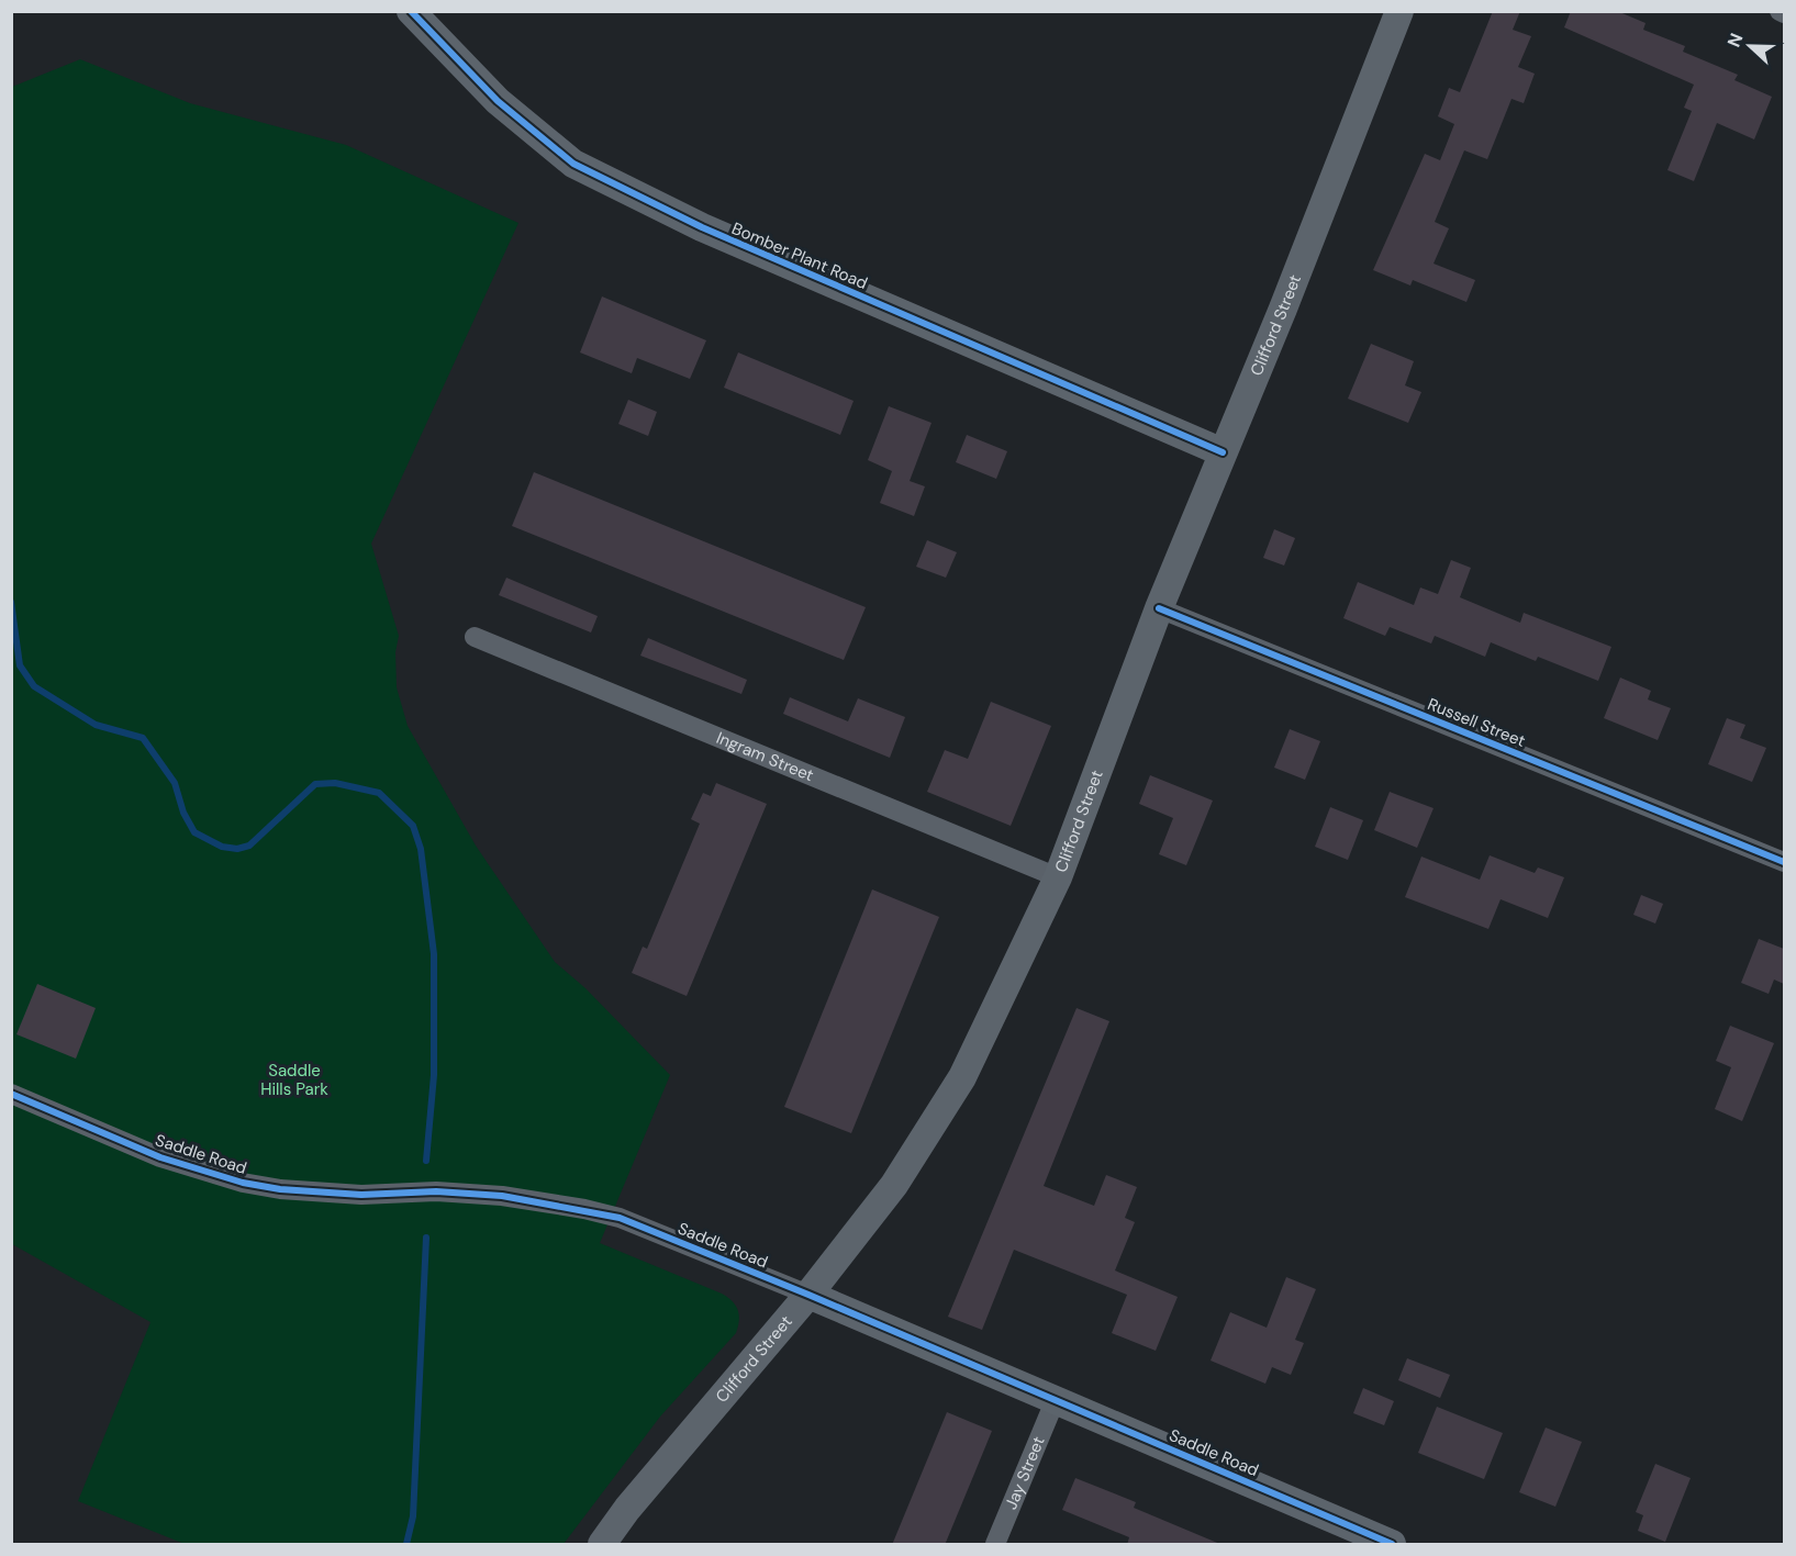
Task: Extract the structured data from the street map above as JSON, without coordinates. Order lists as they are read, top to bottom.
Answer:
{
  "streets": {
    "main road": ["Bomber Plant Road", "Clifford Street", "Saddle Road"],
    "street": ["Russell Street", "Ingram Street", "Jay Street"]
  },
  "crossings": [
    ["Bomber Plant Road", "Clifford Street"],
    ["Clifford Street", "Russell Street"],
    ["Clifford Street", "Ingram Street"],
    ["Clifford Street", "Saddle Road"],
    ["Saddle Road", "Jay Street"]
  ],
  "parks": ["Saddle Hills Park"],
  "north": "left"
}
